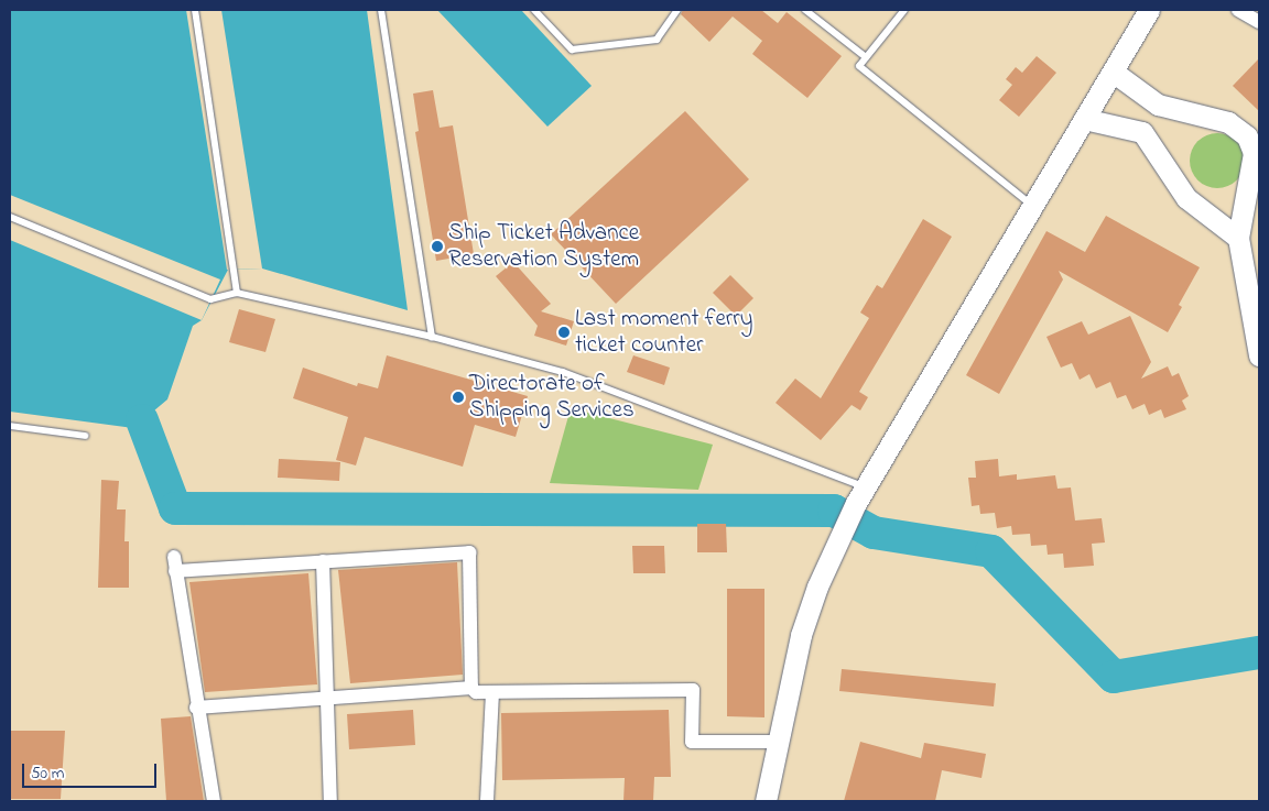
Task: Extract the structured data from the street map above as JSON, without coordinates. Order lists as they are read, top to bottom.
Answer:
{
  "places": ["Ship Ticket Advance Reservation System", "Last moment ferry ticket counter", "Directorate of Shipping Services"],
  "scale_bar": "50 m"
}
